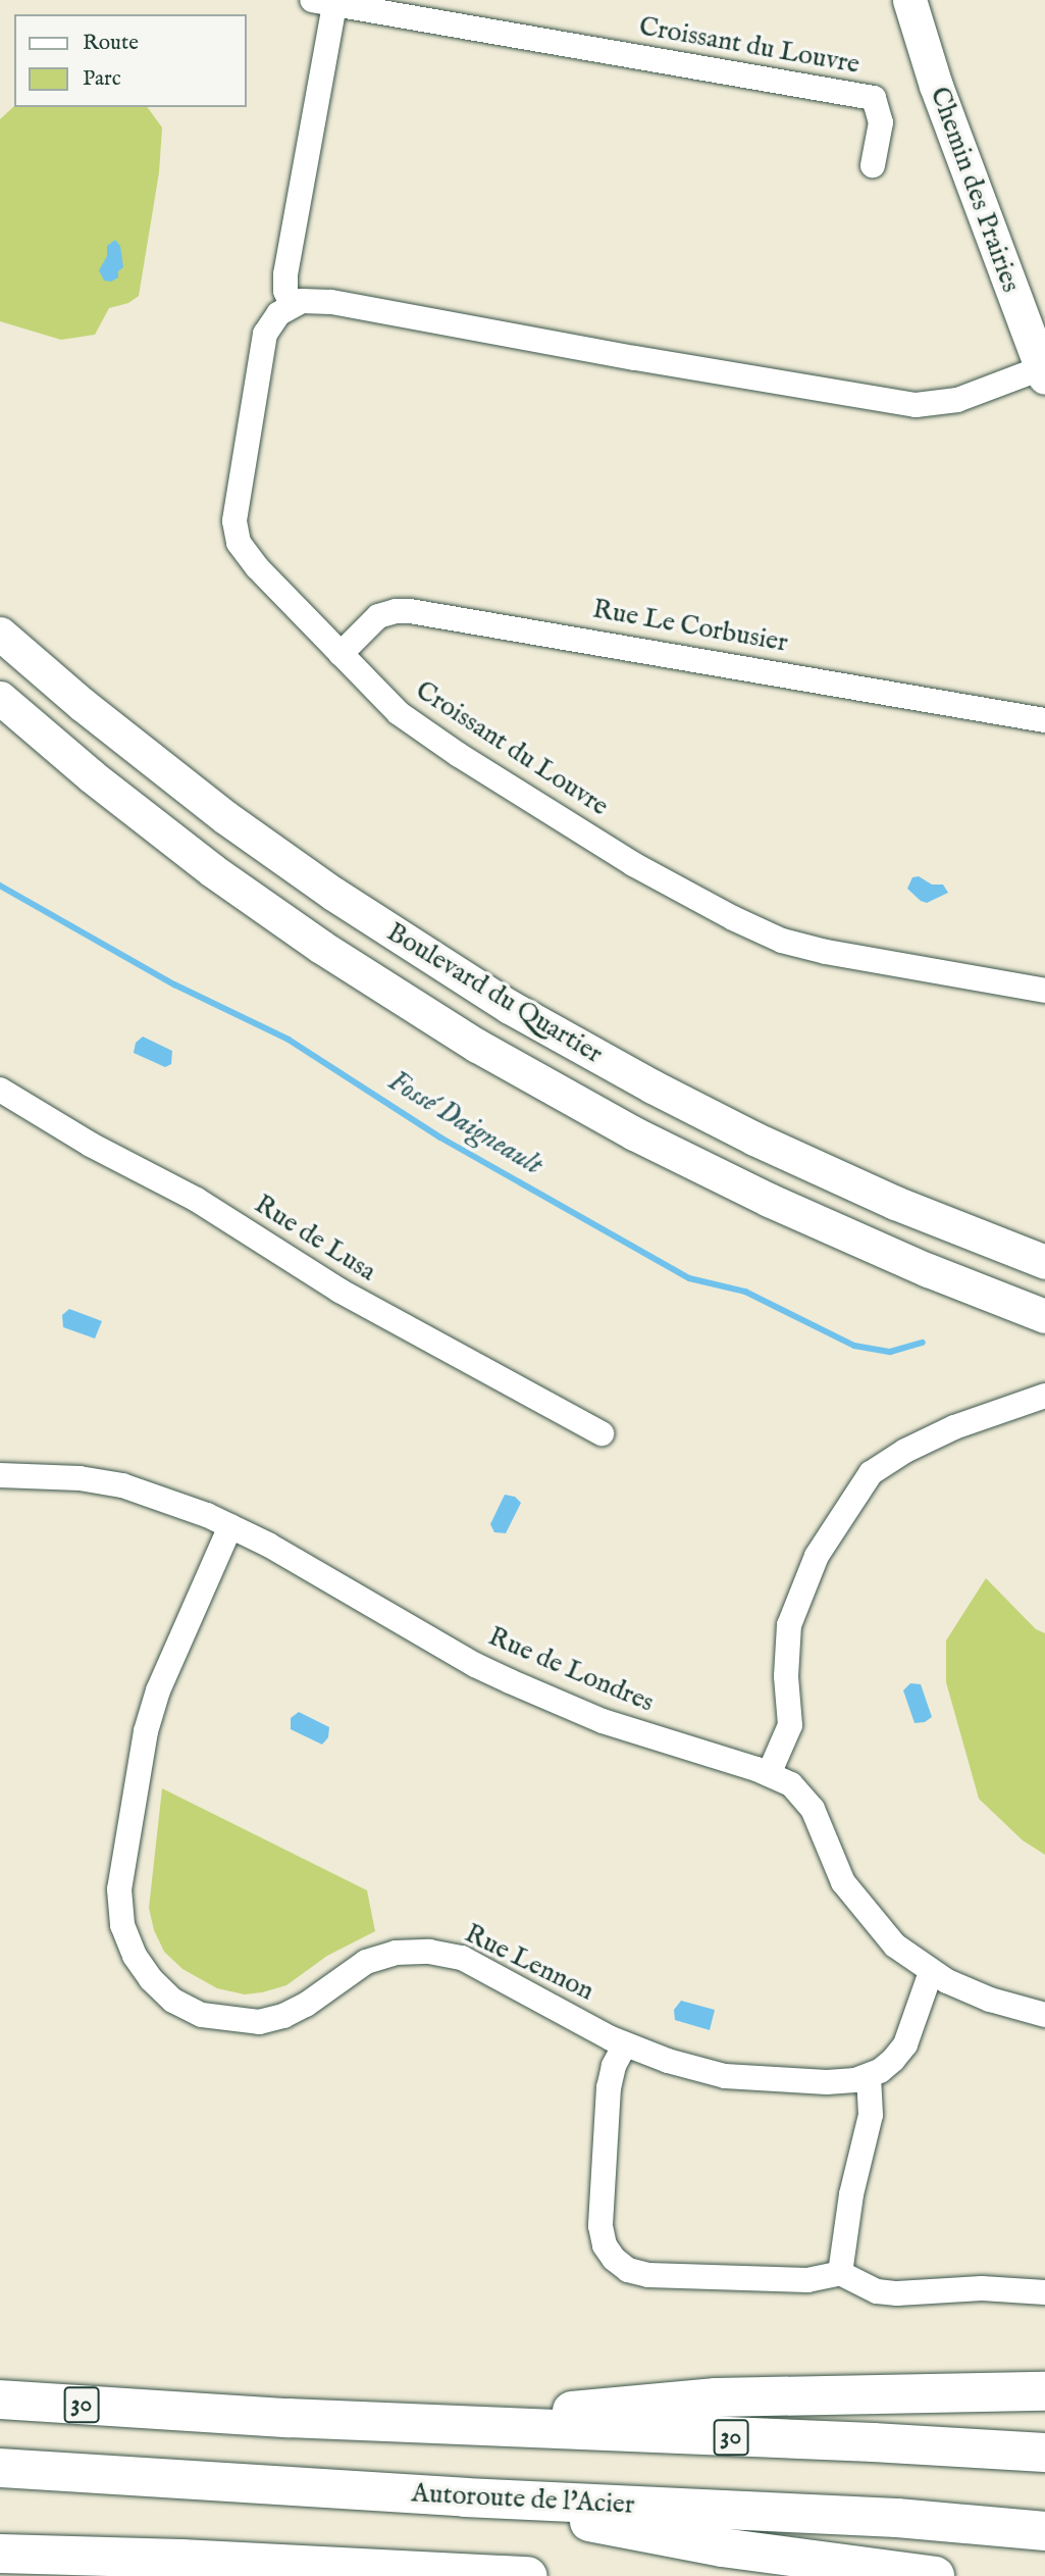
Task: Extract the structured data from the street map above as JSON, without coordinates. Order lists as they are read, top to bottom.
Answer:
{
  "streets": {
    "highway": ["30", "Autoroute de l'Acier"],
    "main road": ["Chemin des Prairies", "Boulevard du Quartier"],
    "street": [
      "Croissant du Louvre",
      "Rue Le Corbusier",
      "Rue de Lusa",
      "Rue de Londres",
      "Rue Lennon"
    ]
  },
  "crossings": [
    ["Croissant du Louvre", "Rue Le Corbusier"],
    ["Rue de Londres", "Rue Lennon"]
  ],
  "water": ["Fossé Daigneault"],
  "legend": ["Route", "Parc"]
}
